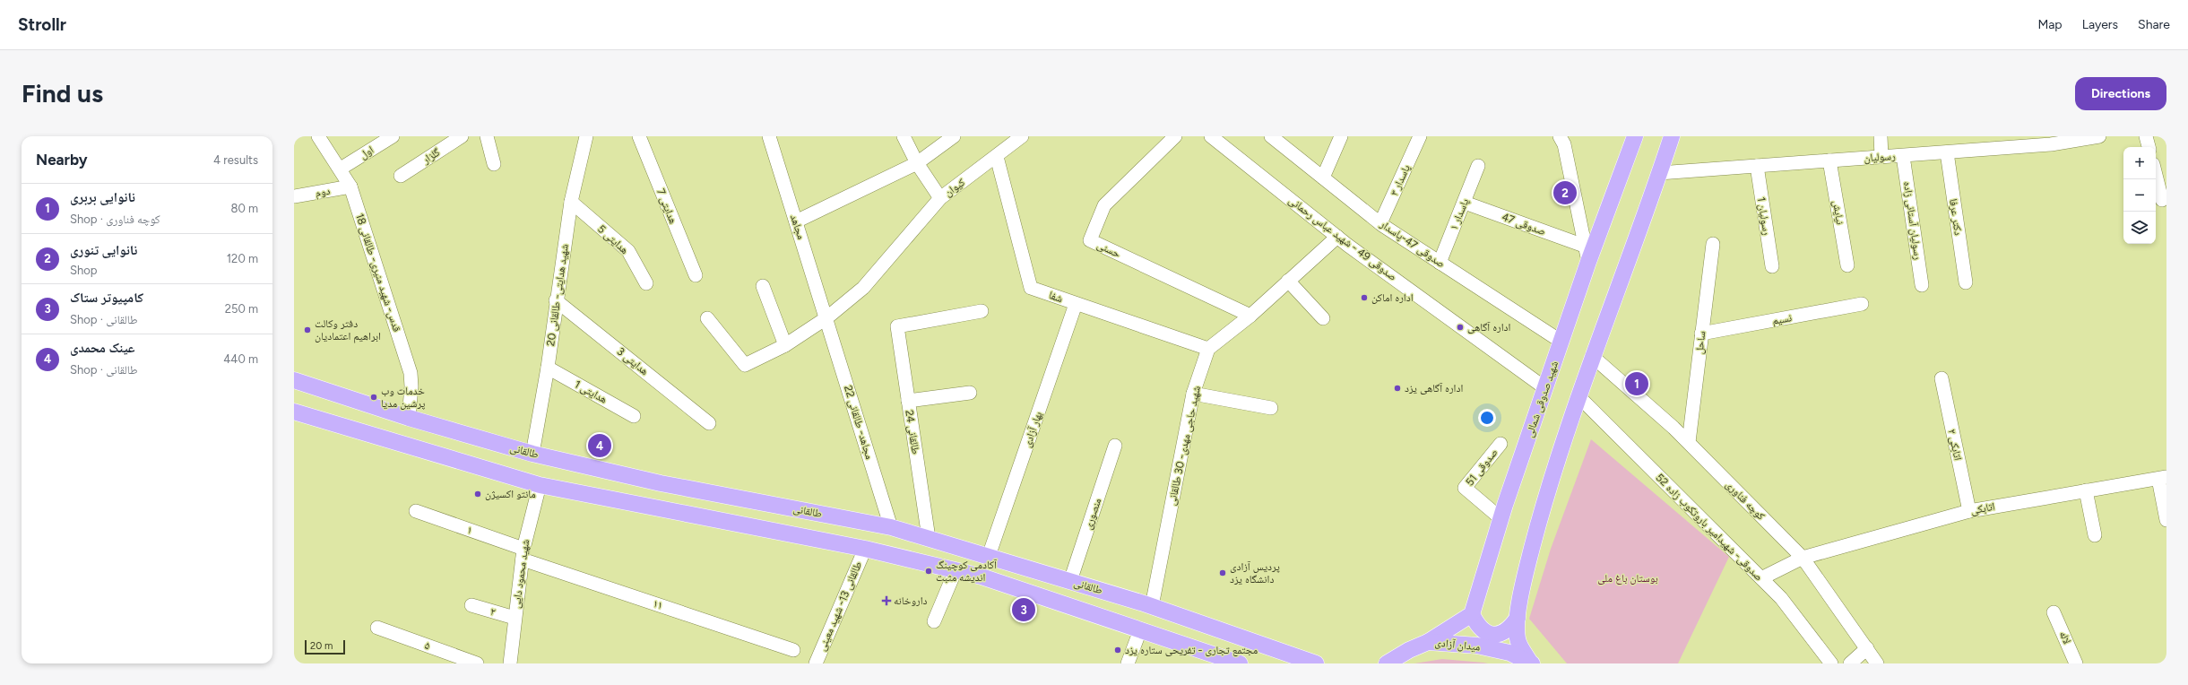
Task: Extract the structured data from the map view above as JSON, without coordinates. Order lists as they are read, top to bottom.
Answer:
{
  "streets": {
    "main road": ["شهید صدوقی شمالی", "طالقانی", "میدان آزادی"],
    "street": [
      "اول",
      "گلزار",
      "رسولیان",
      "پاسدار ۳",
      "کیوان",
      "دوم",
      "هدایتی 7",
      "نیایش",
      "پاسدار ۱",
      "رسولیان 1",
      "دکتر عرفا",
      "رسولیان آستانی زاده",
      "صدوقی 47",
      "مجاهد",
      "صدوقی 49 - شهید عباس رحمانی",
      "هدایتی 5",
      "صدوقی 47-پاسدار",
      "حسنی",
      "قدس- شهید منیری- طالقانی 18",
      "شهید هدایتی- طالقانی 20",
      "شفا",
      "نسیم",
      "ساحل",
      "هدایتی 3",
      "هدایتی 1",
      "مجاهد- طالقانی 22",
      "بهار آزادی",
      "طالقانی 24",
      "اتابکی ۲",
      "شهید حاجی مهدی- 30 طالقانی",
      "صدوقی 51",
      "کوچه فناوری",
      "اتابکی",
      "منصوری",
      "52 صدوقی- شهیدامیر باروتکوب زاده",
      "۱",
      "شهید محمود دایی",
      "۱۱",
      "طالقانی 13- شهید معینی",
      "۲",
      "لاله",
      "۵"
    ]
  },
  "crossings": [
    ["اول", "قدس- شهید منیری- طالقانی 18"],
    ["رسولیان", "نیایش"],
    ["رسولیان", "رسولیان 1"],
    ["رسولیان", "دکتر عرفا"],
    ["رسولیان", "رسولیان آستانی زاده"],
    ["پاسدار ۳", "صدوقی 47-پاسدار"],
    ["کیوان", "شفا"],
    ["دوم", "قدس- شهید منیری- طالقانی 18"],
    ["پاسدار ۱", "صدوقی 47"],
    ["پاسدار ۱", "صدوقی 47-پاسدار"],
    ["مجاهد", "مجاهد- طالقانی 22"],
    ["صدوقی 49 - شهید عباس رحمانی", "شهید صدوقی شمالی"],
    ["هدایتی 5", "شهید هدایتی- طالقانی 20"],
    ["صدوقی 47-پاسدار", "شهید صدوقی شمالی"],
    ["قدس- شهید منیری- طالقانی 18", "طالقانی"],
    ["شهید هدایتی- طالقانی 20", "هدایتی 3"],
    ["شهید هدایتی- طالقانی 20", "هدایتی 1"],
    ["شهید هدایتی- طالقانی 20", "طالقانی"],
    ["شفا", "بهار آزادی"],
    ["شفا", "شهید حاجی مهدی- 30 طالقانی"],
    ["نسیم", "ساحل"],
    ["ساحل", "کوچه فناوری"],
    ["شهید صدوقی شمالی", "صدوقی 51"],
    ["مجاهد- طالقانی 22", "طالقانی"],
    ["بهار آزادی", "طالقانی"],
    ["طالقانی 24", "طالقانی"],
    ["اتابکی ۲", "اتابکی"],
    ["شهید حاجی مهدی- 30 طالقانی", "طالقانی"],
    ["طالقانی", "منصوری"],
    ["کوچه فناوری", "اتابکی"],
    ["اتابکی", "52 صدوقی- شهیدامیر باروتکوب زاده"],
    ["۱", "شهید محمود دایی"],
    ["۱", "۱۱"],
    ["شهید محمود دایی", "۱۱"],
    ["شهید محمود دایی", "۲"]
  ],
  "parks": ["بوستان باغ ملی"],
  "places": {
    "other": [
      "اداره اماکن",
      "اداره آگاهی",
      "دفتر وکالت ابراهیم اعتمادیان",
      "اداره آگاهی یزد",
      "خدمات وب پرشین مدیا",
      "مانتو اكسيژن",
      "آکادمی کوچینگ اندیشه مثبت",
      "پردیس آزادی دانشگاه یزد",
      "مجتمع تجاری - تفریحی ستاره یزد"
    ],
    "health": ["داروخانه"]
  },
  "scale_bar": "20 m",
  "page": {
    "header": "Strollr",
    "nav": ["Map", "Layers", "Share"],
    "buttons": "Directions",
    "title": "Find us",
    "heading": ["Nearby", "4 results"],
    "map_buttons": ["+", "−"],
    "pins": [
      "2",
      "1",
      "4",
      "3"
    ],
    "list": [
      {
        "mark": "1",
        "name": "نانوایی بربری",
        "note": "Shop · کوچه فناوری",
        "value": "80 m"
      },
      {
        "mark": "2",
        "name": "نانوایی تنوری",
        "note": "Shop",
        "value": "120 m"
      },
      {
        "mark": "3",
        "name": "کامپیوتر ستاک",
        "note": "Shop · طالقانی",
        "value": "250 m"
      },
      {
        "mark": "4",
        "name": "عینک محمدی",
        "note": "Shop · طالقانی",
        "value": "440 m"
      }
    ],
    "scale": "20 m"
  }
}
